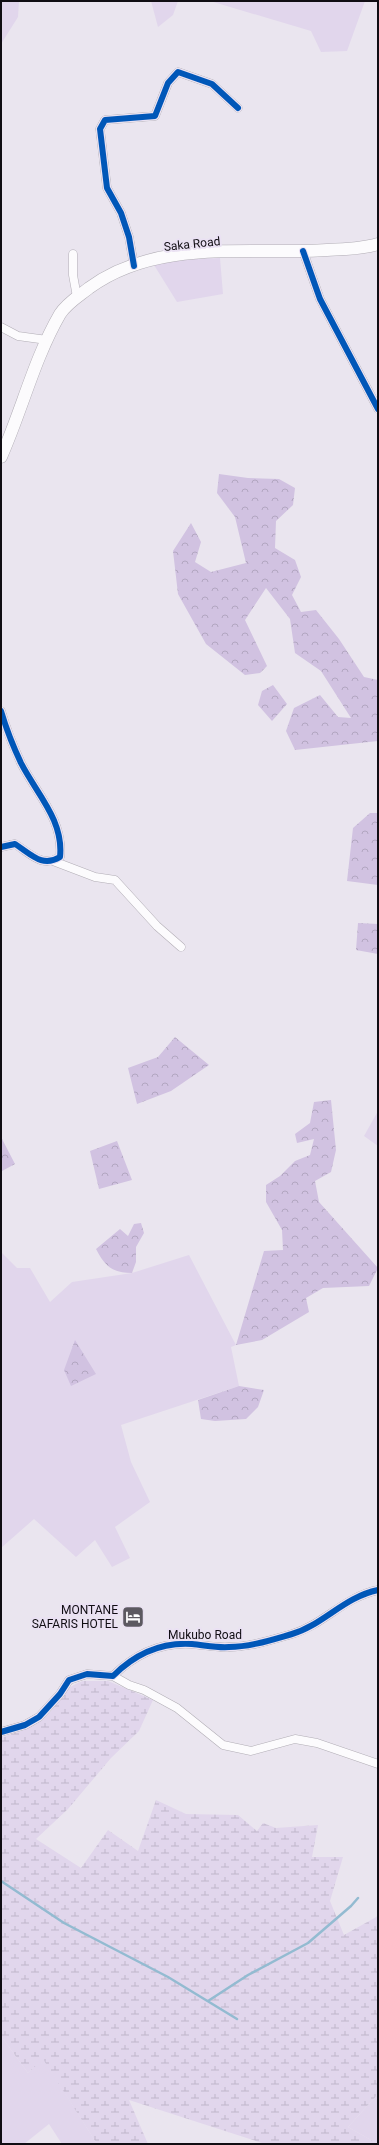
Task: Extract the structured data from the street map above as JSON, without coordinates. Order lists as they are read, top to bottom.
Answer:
{
  "streets": {
    "main road": ["Saka Road"],
    "street": ["Mukubo Road"]
  },
  "places": {
    "hotel": ["MONTANE SAFARIS HOTEL"]
  }
}
